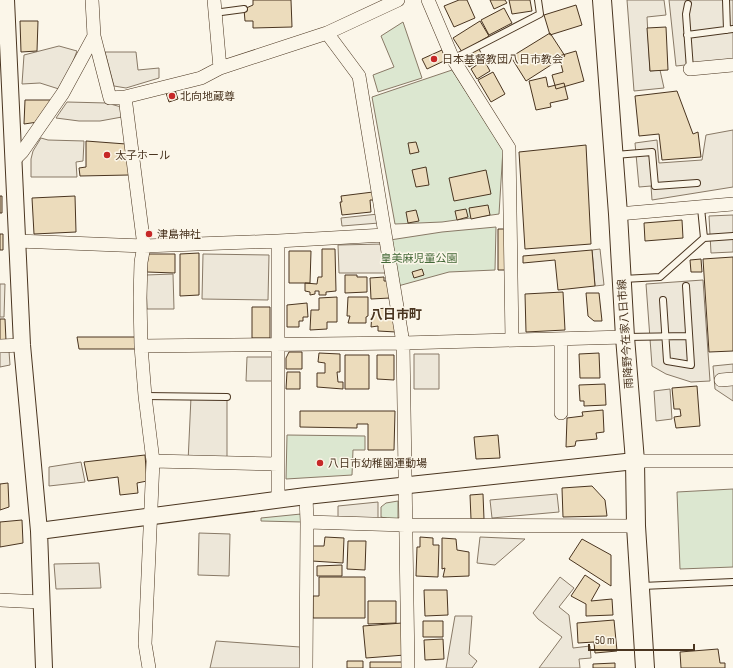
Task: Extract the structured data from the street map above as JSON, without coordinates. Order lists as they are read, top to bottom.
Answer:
{
  "streets": {
    "main road": ["雨降野今在家八日市線"]
  },
  "districts": ["八日市町"],
  "parks": ["皇美麻児童公園"],
  "places": [
    "日本基督教団八日市教会",
    "北向地蔵尊",
    "太子ホール",
    "津島神社",
    "八日市幼稚園運動場"
  ],
  "scale_bar": "50 m"
}
